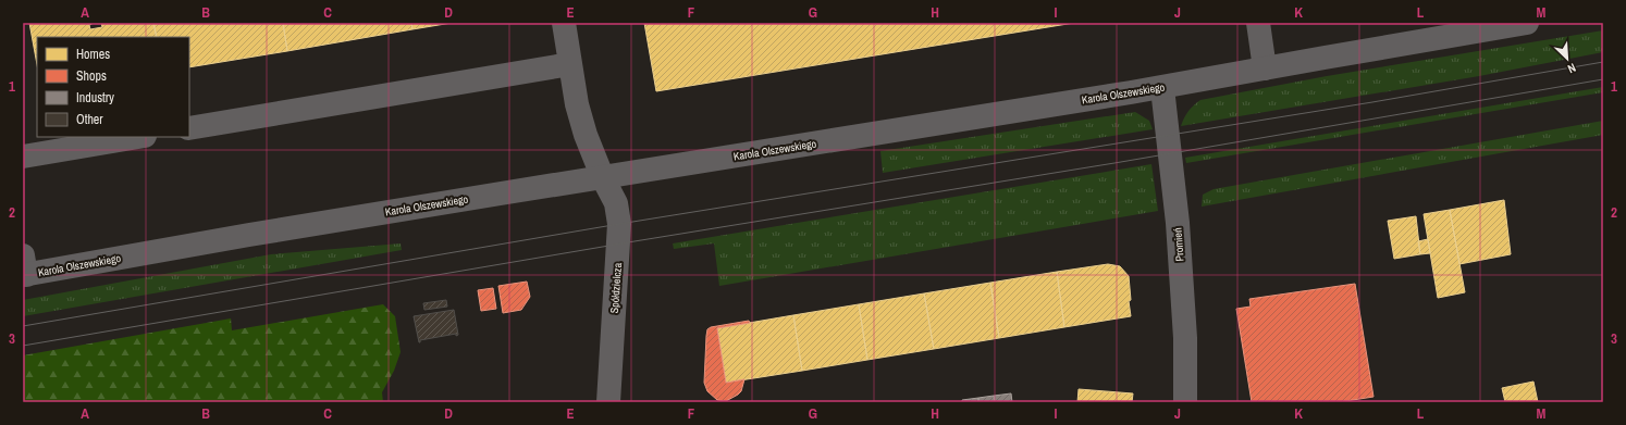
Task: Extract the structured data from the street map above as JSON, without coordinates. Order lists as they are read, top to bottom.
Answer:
{
  "streets": {
    "street": ["Karola Olszewskiego", "Promień", "Spółdzielcza"]
  },
  "crossings": [
    ["Karola Olszewskiego", "Promień"],
    ["Karola Olszewskiego", "Spółdzielcza"]
  ],
  "legend": [
    "Homes",
    "Shops",
    "Industry",
    "Other"
  ],
  "north": "bottom right",
  "grid": {
    "columns": [
      "A",
      "B",
      "C",
      "D",
      "E",
      "F",
      "G",
      "H",
      "I",
      "J",
      "K",
      "L",
      "M"
    ],
    "rows": ["1", "2", "3"]
  }
}
